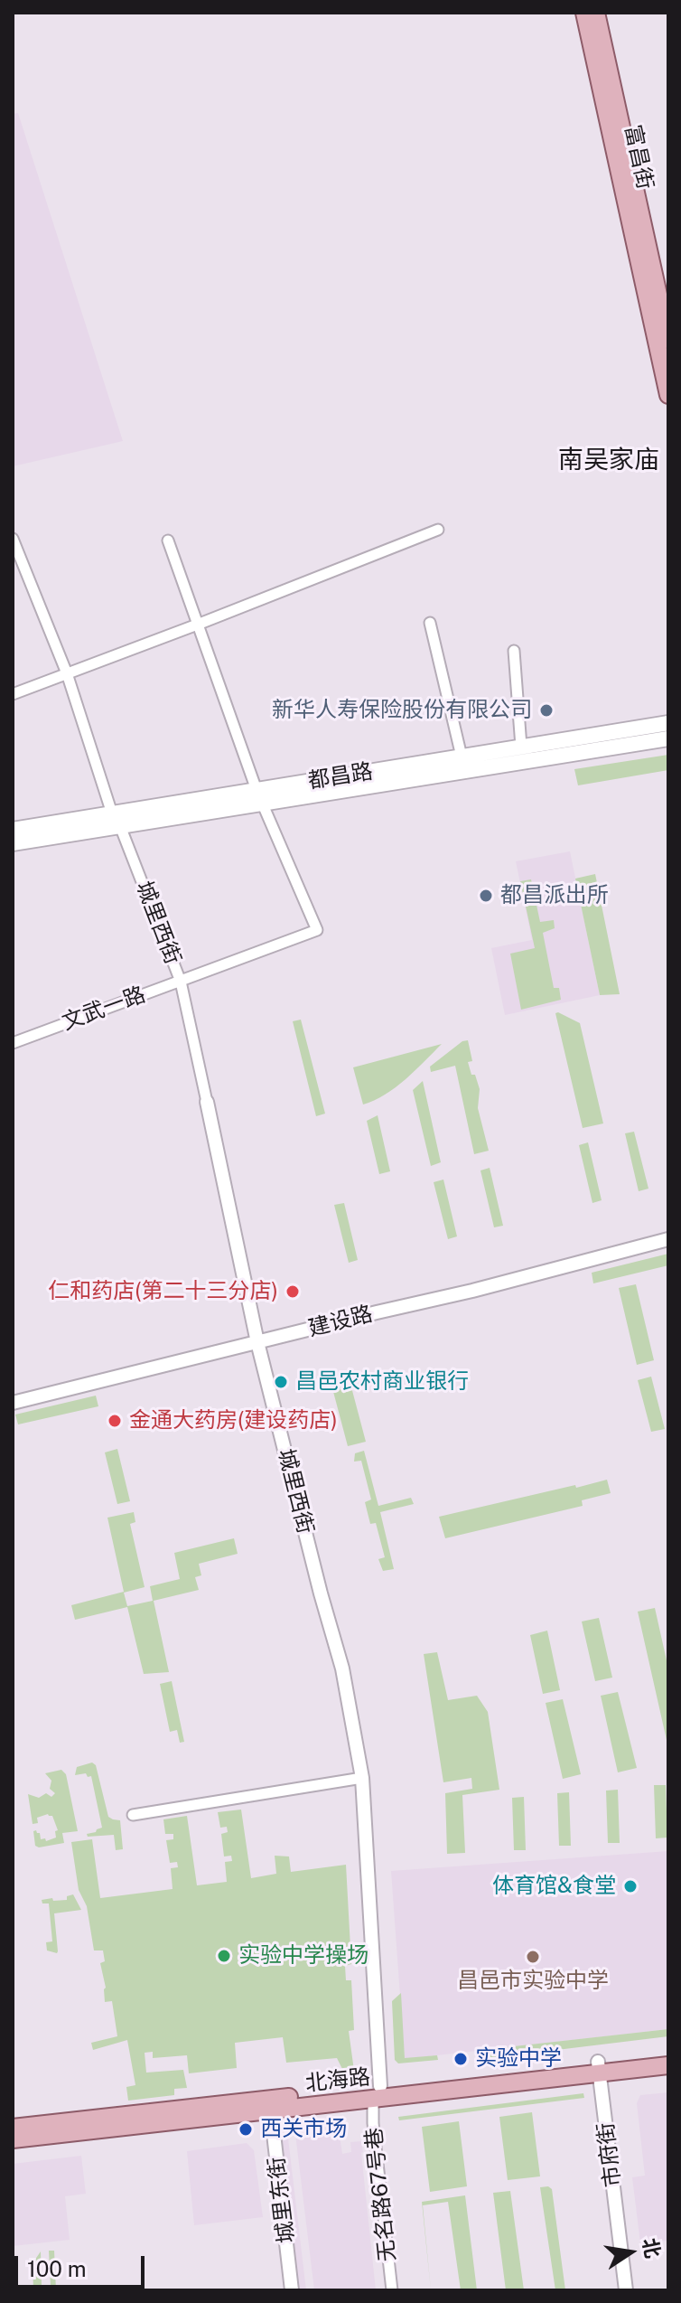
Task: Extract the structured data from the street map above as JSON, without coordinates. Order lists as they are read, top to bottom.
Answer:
{
  "streets": {
    "main road": ["富昌街", "都昌路", "北海路"],
    "street": [
      "城里西街",
      "文武一路",
      "建设路",
      "市府街",
      "无名路67号巷",
      "城里东街"
    ]
  },
  "crossings": [
    ["都昌路", "城里西街"],
    ["都昌路", "文武一路"],
    ["城里西街", "文武一路"],
    ["城里西街", "建设路"],
    ["城里西街", "北海路"],
    ["城里西街", "无名路67号巷"],
    ["北海路", "市府街"],
    ["北海路", "无名路67号巷"],
    ["北海路", "城里东街"]
  ],
  "districts": ["南吴家庙"],
  "places": [
    "新华人寿保险股份有限公司",
    "都昌派出所",
    "仁和药店(第二十三分店)",
    "昌邑农村商业银行",
    "金通大药房(建设药店)",
    "体育馆&食堂",
    "实验中学操场",
    "昌邑市实验中学",
    "实验中学",
    "西关市场"
  ],
  "scale_bar": "100 m",
  "north": "right"
}
